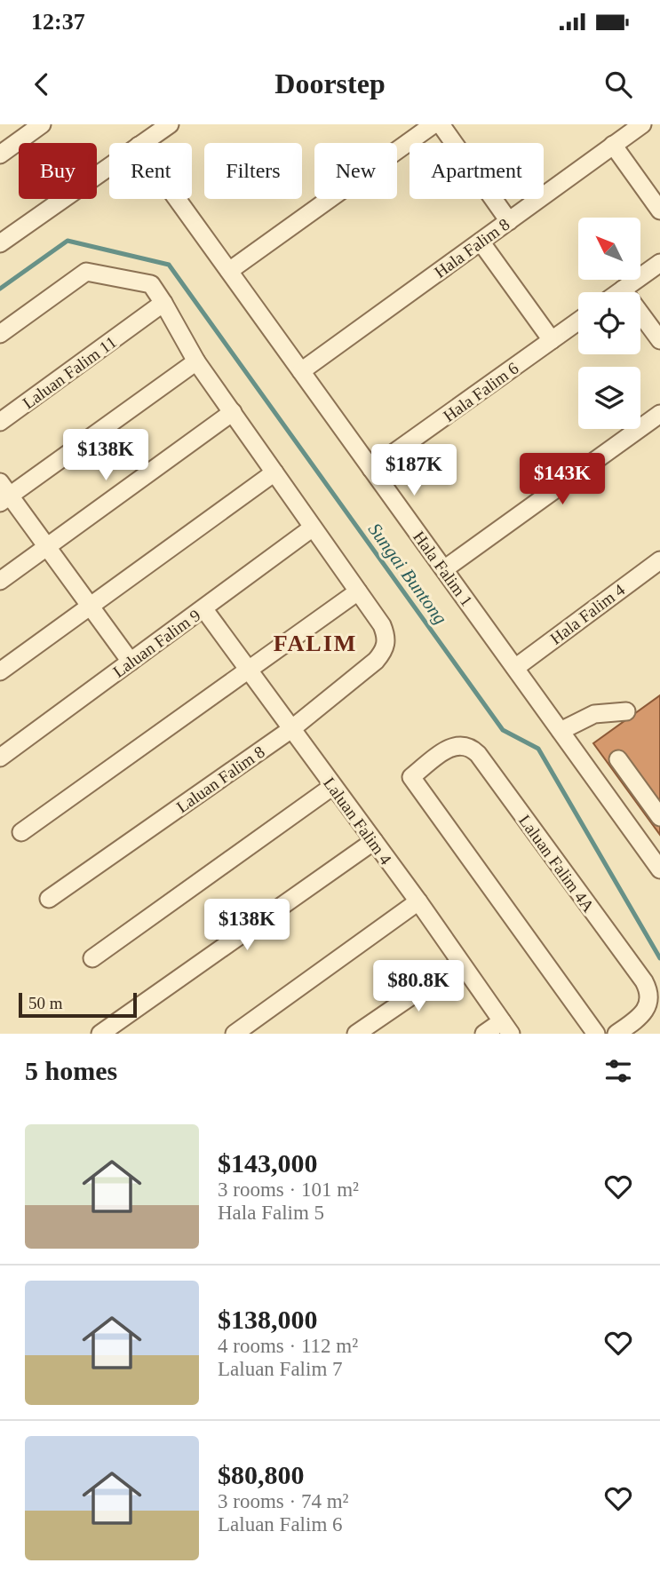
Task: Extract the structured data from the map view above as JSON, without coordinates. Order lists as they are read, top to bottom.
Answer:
{
  "streets": {
    "street": [
      "Hala Falim 8",
      "Laluan Falim 11",
      "Hala Falim 6",
      "Hala Falim 1",
      "Hala Falim 4",
      "Laluan Falim 9",
      "Laluan Falim 8",
      "Laluan Falim 4",
      "Laluan Falim 4A"
    ]
  },
  "crossings": [
    ["Hala Falim 8", "Hala Falim 1"],
    ["Hala Falim 6", "Hala Falim 1"],
    ["Hala Falim 1", "Hala Falim 4"],
    ["Laluan Falim 9", "Laluan Falim 4"],
    ["Laluan Falim 8", "Laluan Falim 4"]
  ],
  "districts": ["FALIM"],
  "water": ["Sungai Buntong"],
  "scale_bar": "50 m",
  "north": "top left",
  "page": {
    "status": "12:37",
    "header": "Doorstep",
    "chip": [
      "Buy",
      "Rent",
      "Filters",
      "New",
      "Apartment"
    ],
    "price": [
      "$138K",
      "$187K",
      "$143K",
      "$138K",
      "$80.8K"
    ],
    "scale": "50 m",
    "heading": "5 homes",
    "list": [
      {
        "name": "$143,000",
        "note": "3 rooms · 101 m² · Hala Falim 5"
      },
      {
        "name": "$138,000",
        "note": "4 rooms · 112 m² · Laluan Falim 7"
      },
      {
        "name": "$80,800",
        "note": "3 rooms · 74 m² · Laluan Falim 6"
      }
    ]
  }
}
